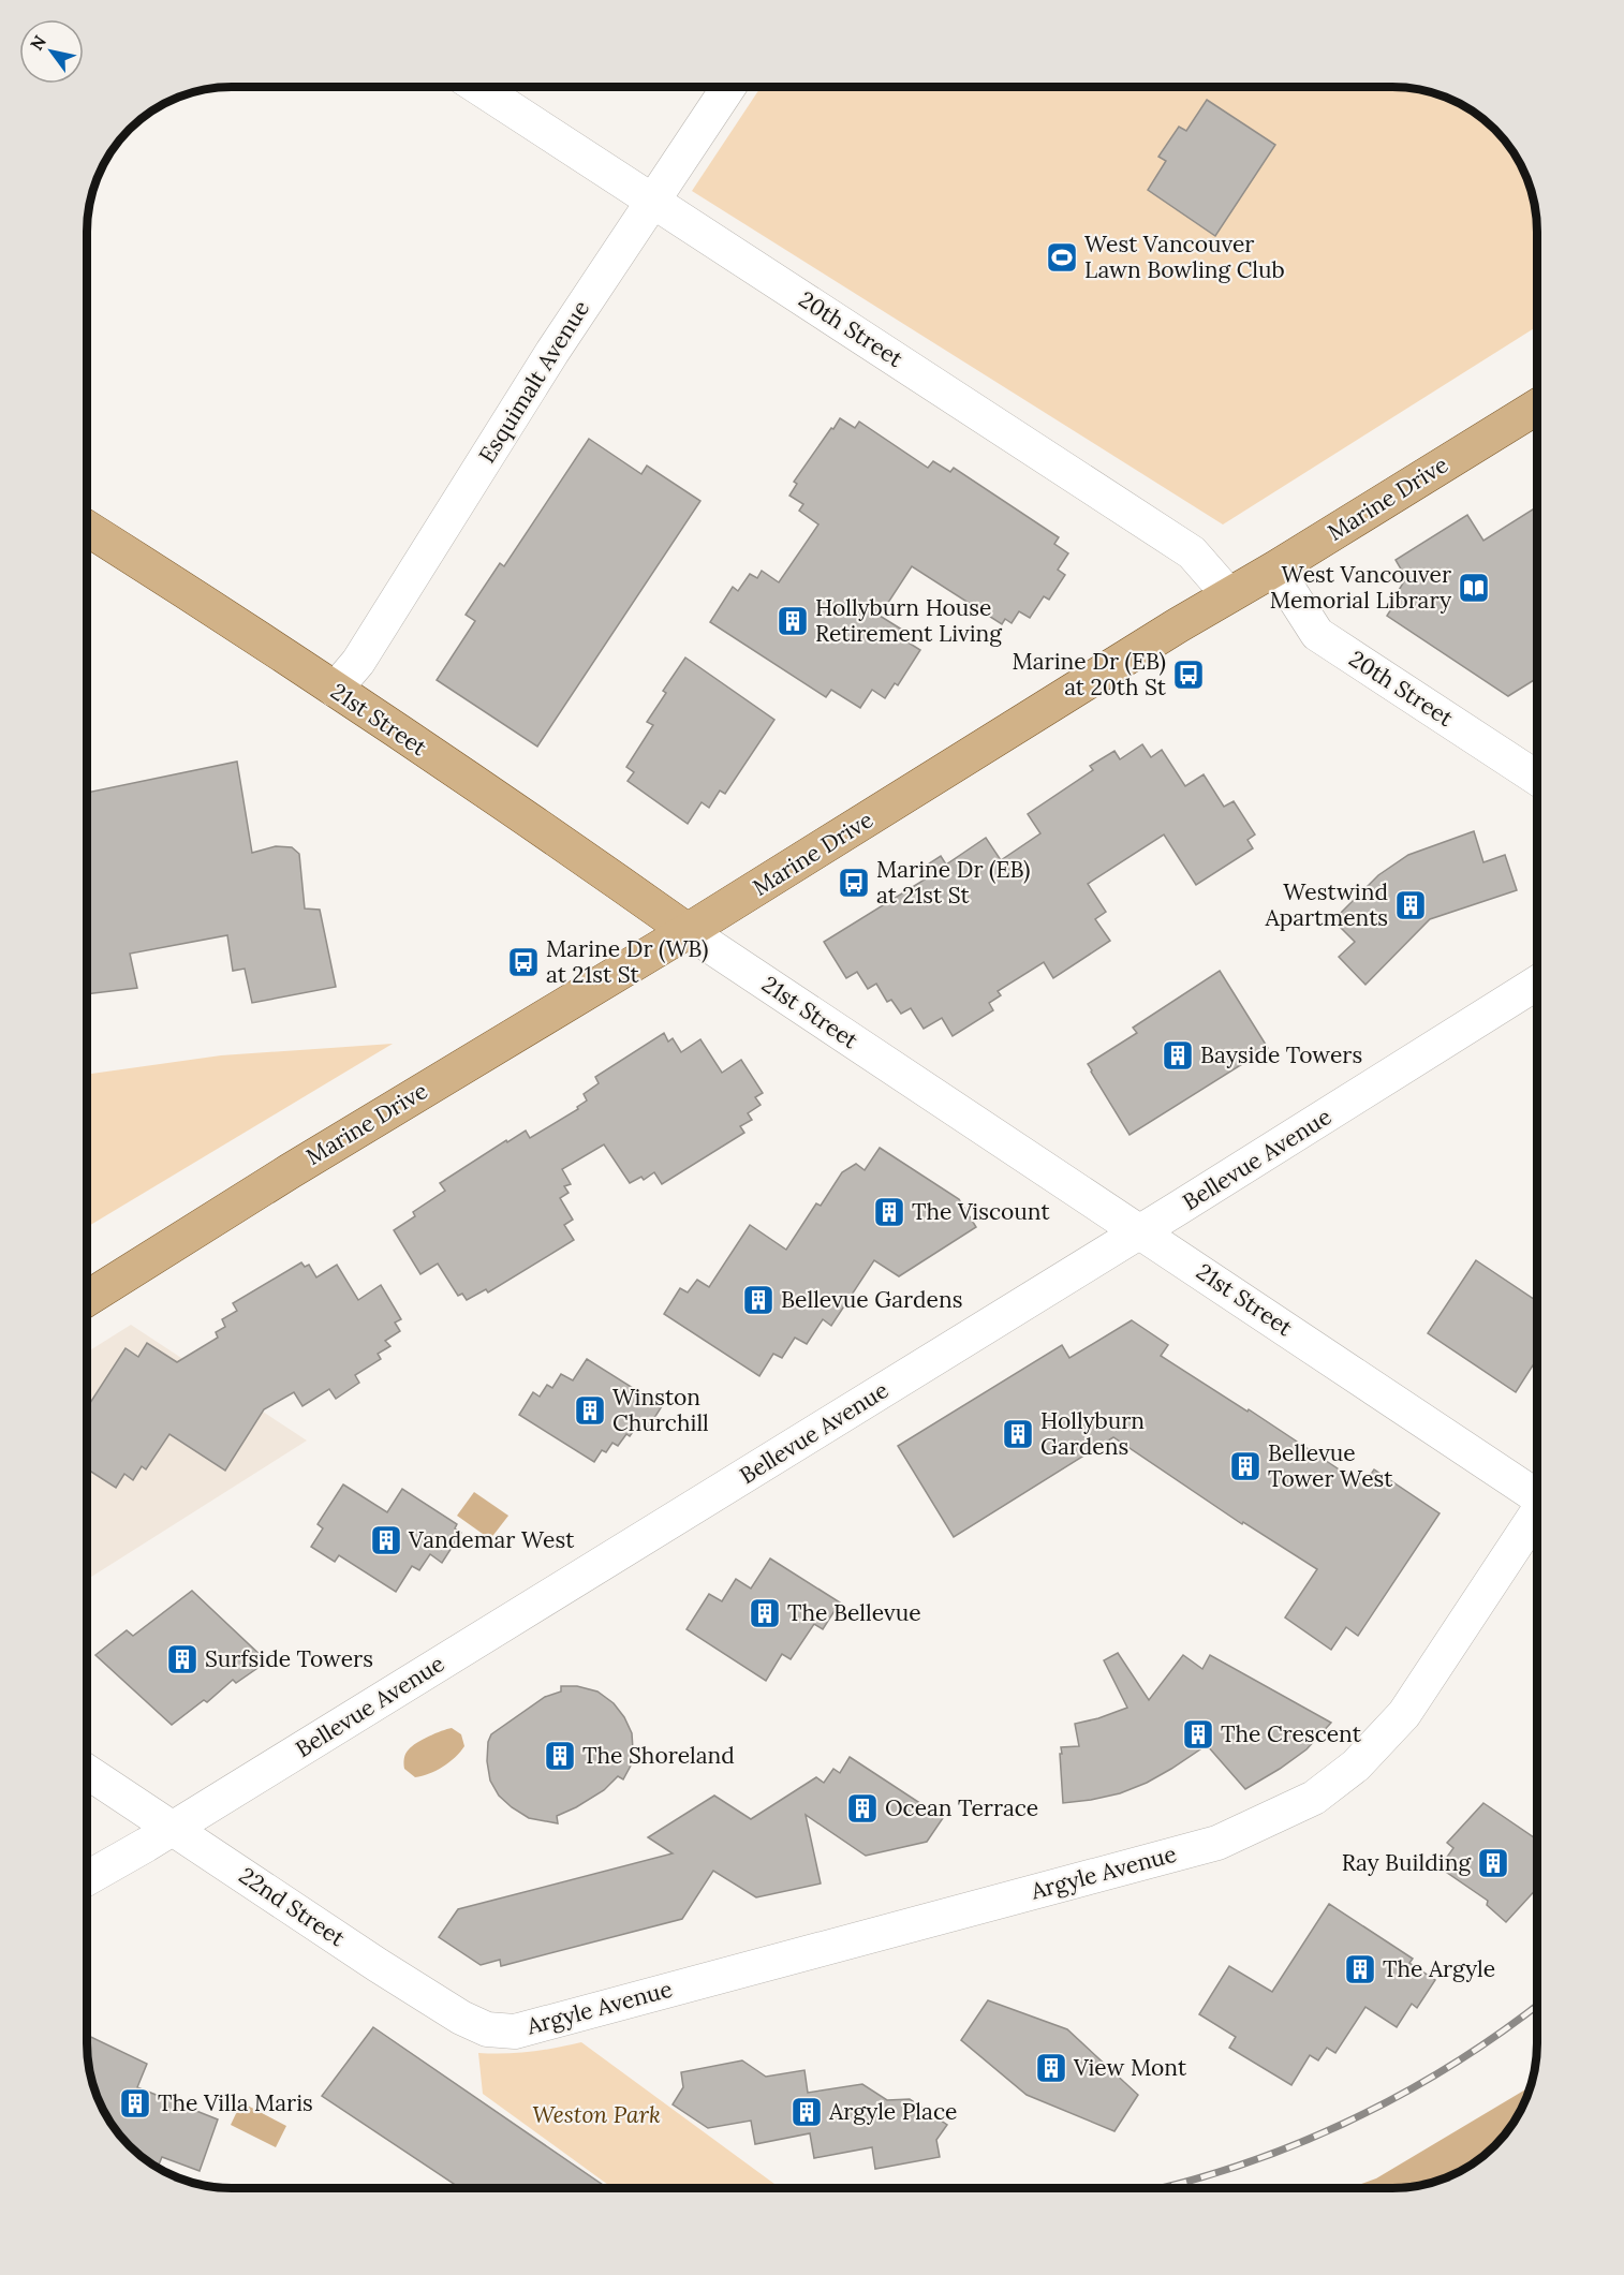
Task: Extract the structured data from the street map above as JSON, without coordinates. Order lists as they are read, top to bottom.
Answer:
{
  "streets": {
    "main road": ["Marine Drive", "21st Street"],
    "street": [
      "20th Street",
      "Esquimalt Avenue",
      "Bellevue Avenue",
      "Argyle Avenue",
      "22nd Street"
    ]
  },
  "crossings": [
    ["20th Street", "Esquimalt Avenue"],
    ["20th Street", "Marine Drive"],
    ["Esquimalt Avenue", "21st Street"],
    ["Marine Drive", "21st Street"],
    ["21st Street", "Bellevue Avenue"],
    ["Bellevue Avenue", "22nd Street"],
    ["Argyle Avenue", "22nd Street"]
  ],
  "parks": ["Weston Park"],
  "places": {
    "sports": ["West Vancouver Lawn Bowling Club"],
    "library": ["West Vancouver Memorial Library"],
    "building": [
      "Hollyburn House Retirement Living",
      "Westwind Apartments",
      "Bayside Towers",
      "The Viscount",
      "Bellevue Gardens",
      "Winston Churchill",
      "Hollyburn Gardens",
      "Bellevue Tower West",
      "Vandemar West",
      "The Bellevue",
      "Surfside Towers",
      "The Crescent",
      "The Shoreland",
      "Ocean Terrace",
      "Ray Building",
      "The Argyle",
      "View Mont",
      "The Villa Maris",
      "Argyle Place"
    ],
    "bus stop": ["Marine Dr (EB) at 20th St", "Marine Dr (EB) at 21st St", "Marine Dr (WB) at 21st St"]
  },
  "north": "top left"
}
